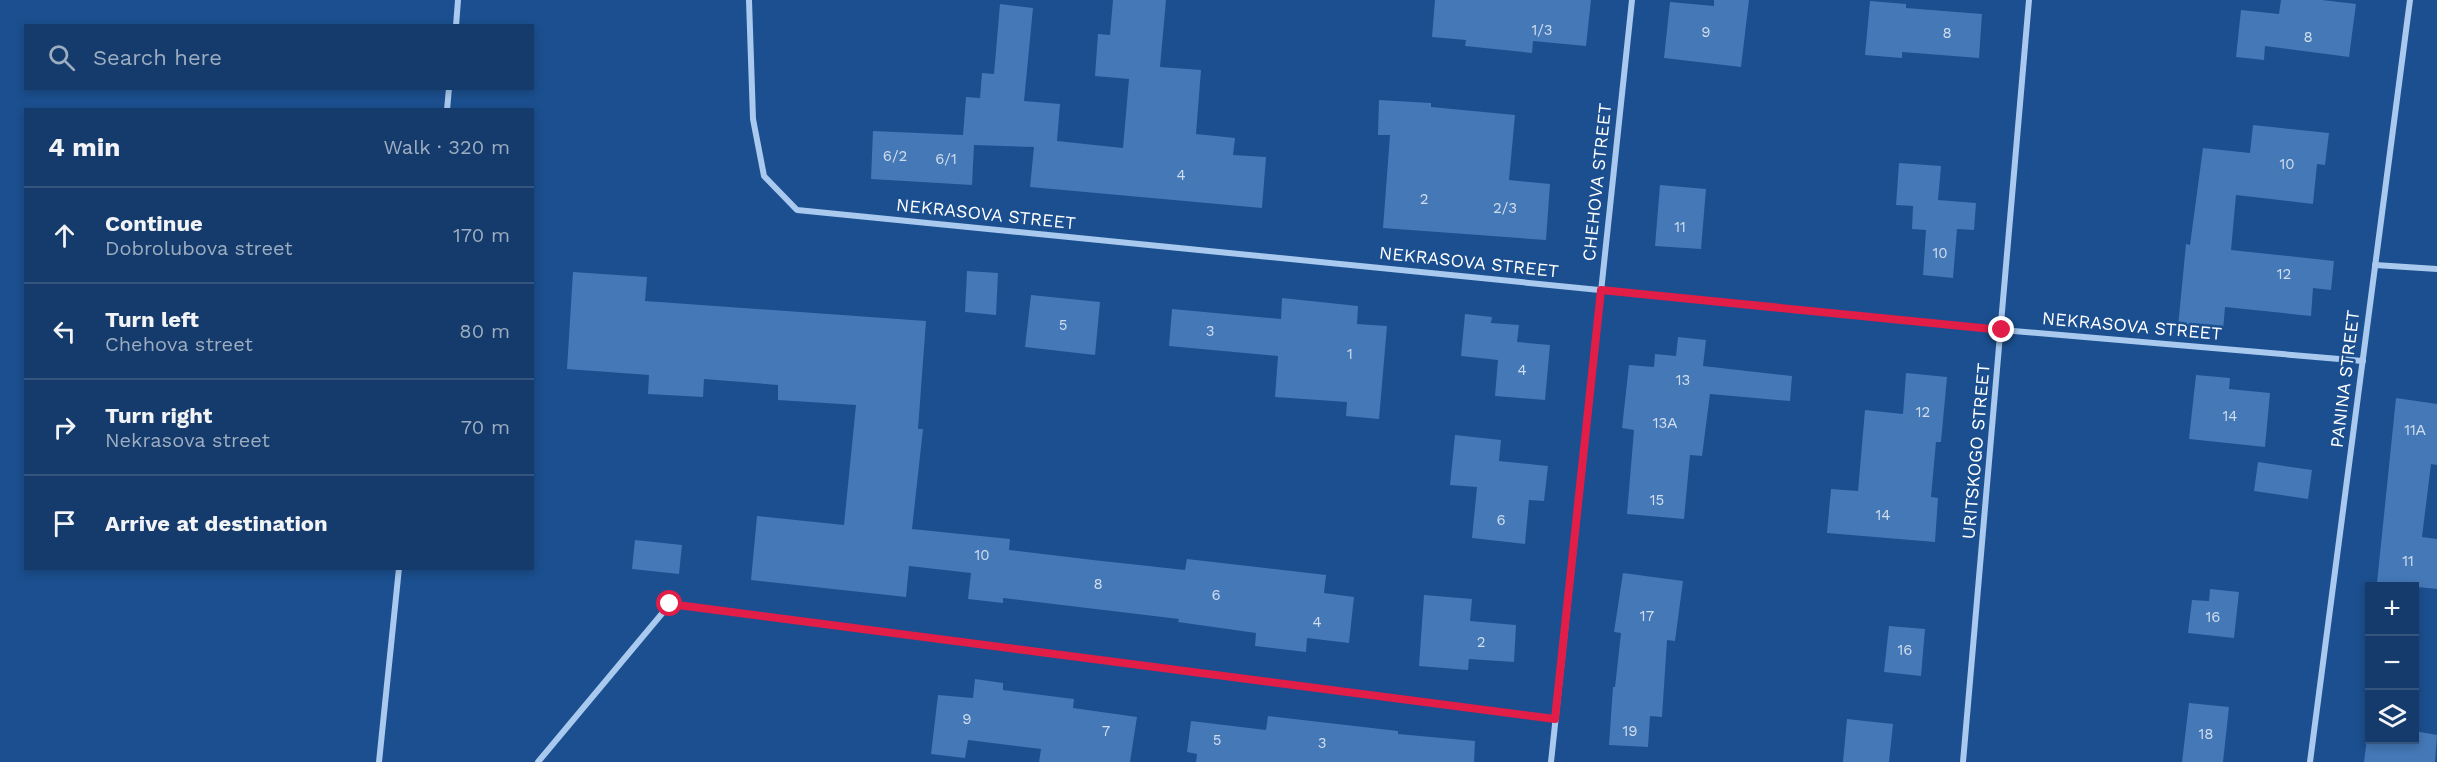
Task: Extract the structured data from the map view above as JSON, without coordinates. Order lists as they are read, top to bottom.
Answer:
{
  "streets": {
    "street": [
      "CHEHOVA STREET",
      "NEKRASOVA STREET",
      "PANINA STREET",
      "URITSKOGO STREET"
    ]
  },
  "crossings": [
    ["CHEHOVA STREET", "NEKRASOVA STREET"],
    ["NEKRASOVA STREET", "PANINA STREET"],
    ["NEKRASOVA STREET", "URITSKOGO STREET"]
  ],
  "house_numbers": [
    "1/3",
    "9",
    "8",
    "8",
    "6/2",
    "6/1",
    "10",
    "4",
    "2",
    "2/3",
    "11",
    "10",
    "12",
    "5",
    "3",
    "1",
    "4",
    "13",
    "12",
    "14",
    "13А",
    "11А",
    "15",
    "14",
    "6",
    "10",
    "11",
    "8",
    "6",
    "17",
    "16",
    "4",
    "2",
    "16",
    "9",
    "7",
    "19",
    "18",
    "5",
    "3"
  ],
  "page": {
    "search": "Search here",
    "heading": ["4 min", "Walk · 320 m"],
    "list": [
      ["Continue", "Dobrolubova street", "170 m"],
      ["Turn left", "Chehova street", "80 m"],
      ["Turn right", "Nekrasova street", "70 m"],
      "Arrive at destination"
    ],
    "map_buttons": ["+", "−"]
  }
}
